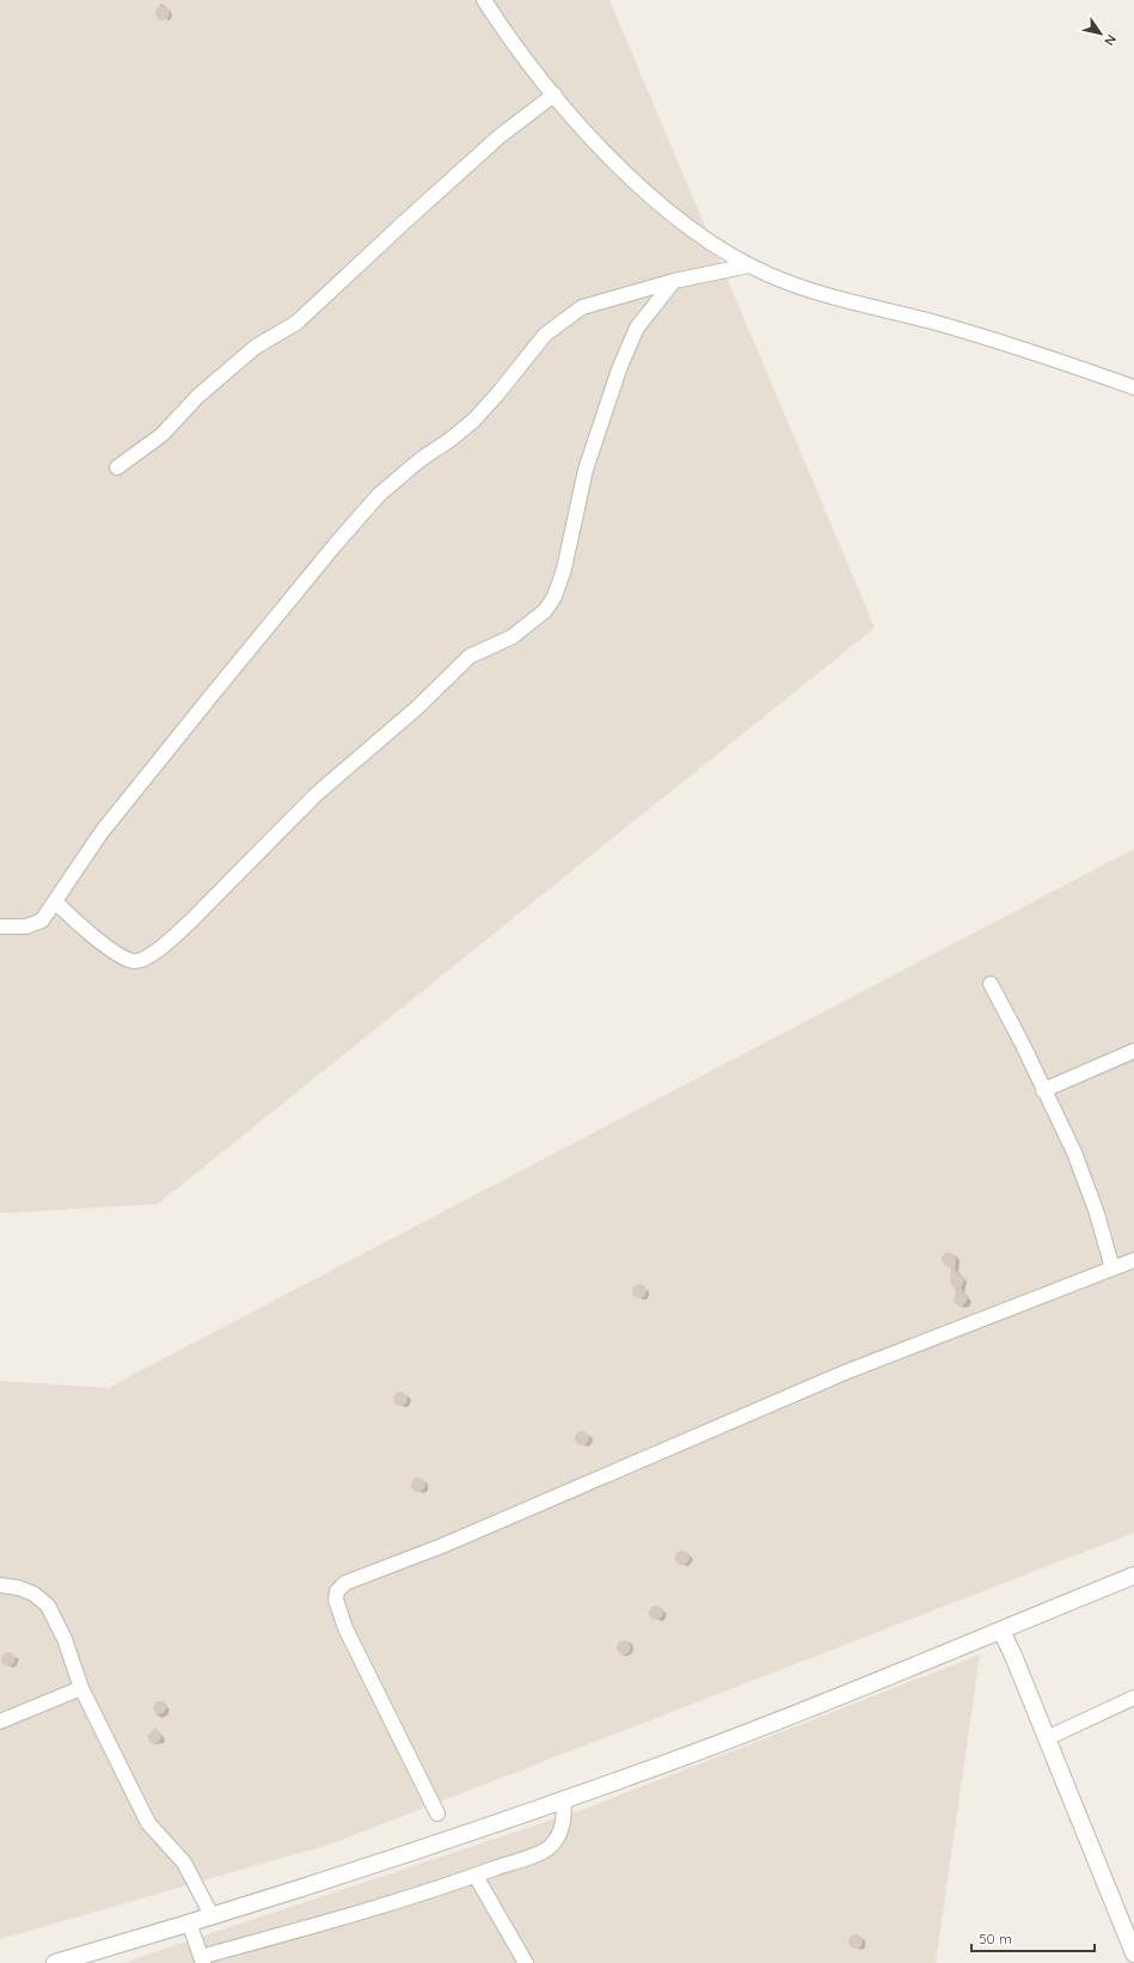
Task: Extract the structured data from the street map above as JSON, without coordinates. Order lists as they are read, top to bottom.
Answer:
{
  "scale_bar": "50 m",
  "north": "bottom right"
}
